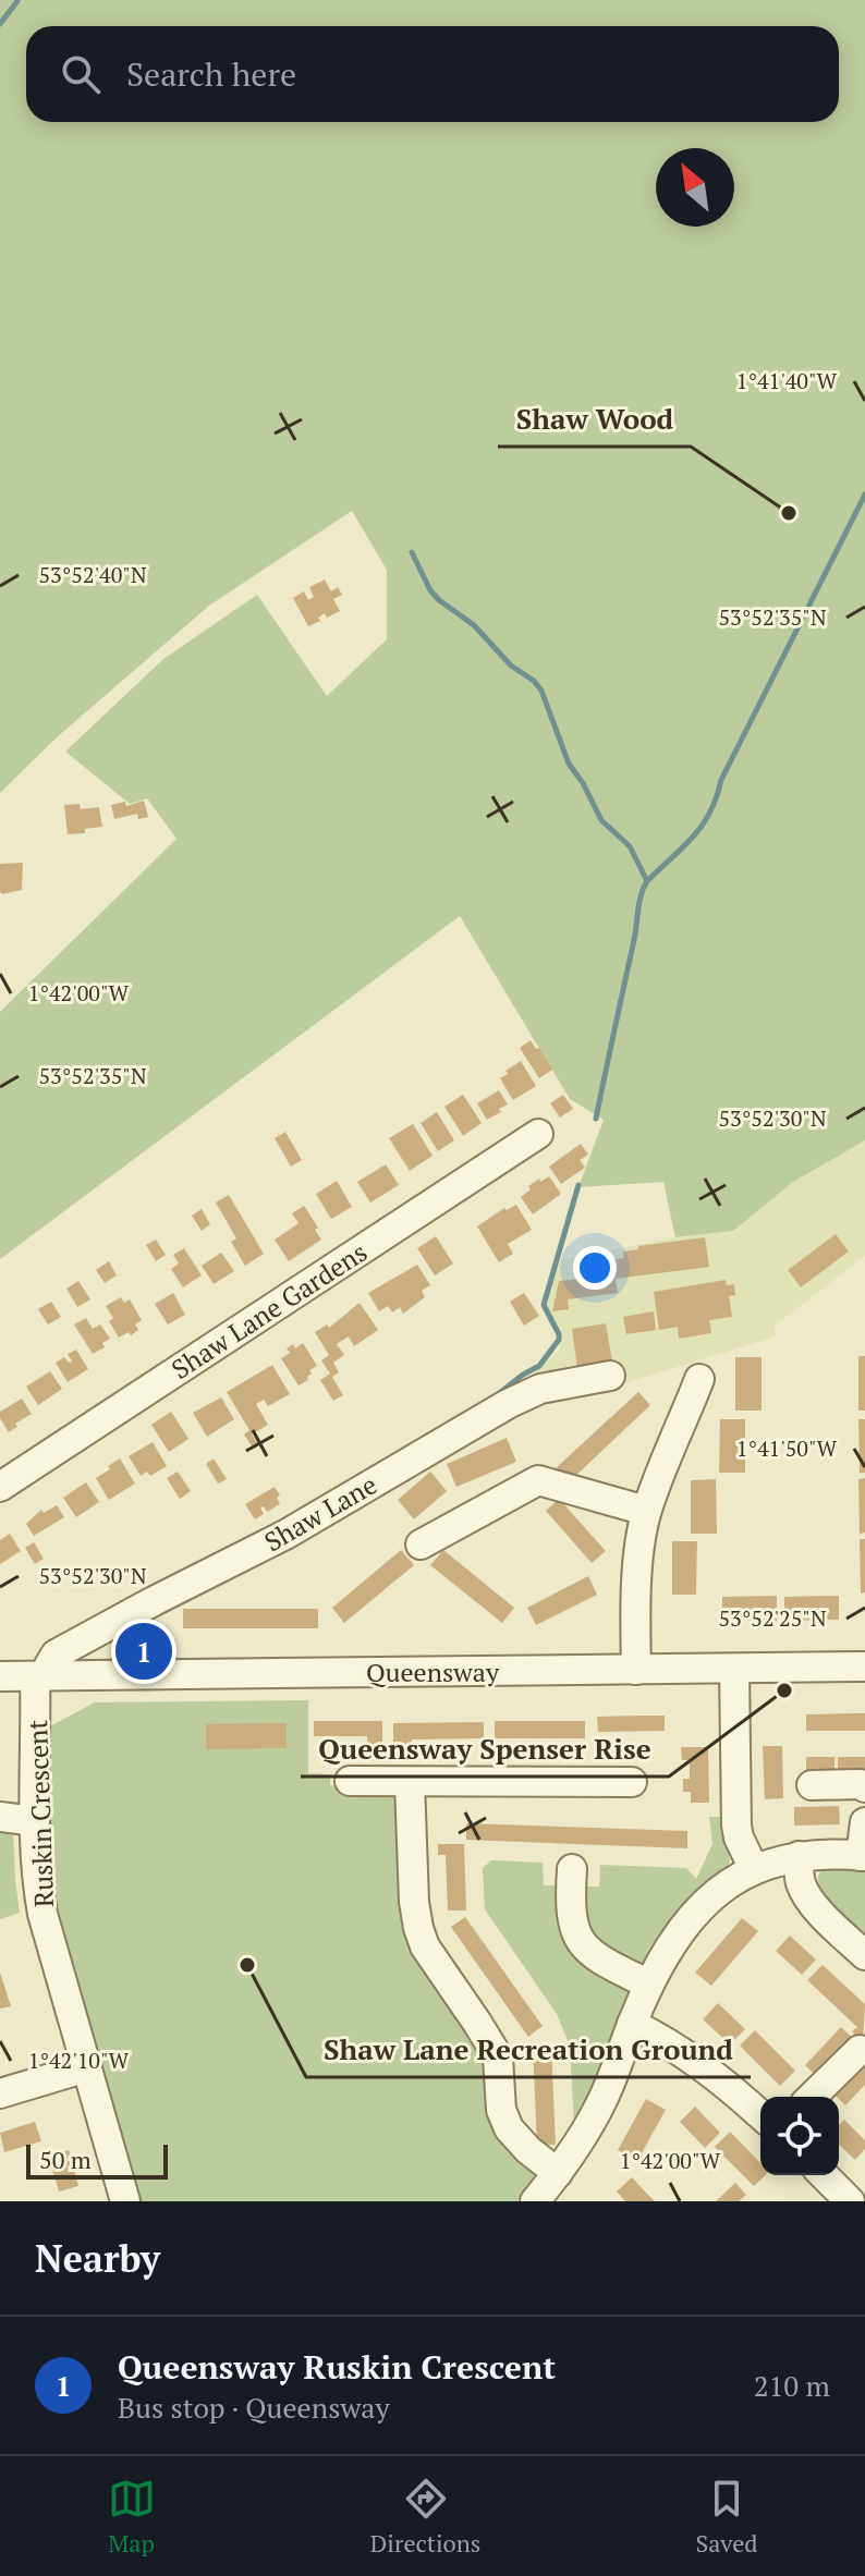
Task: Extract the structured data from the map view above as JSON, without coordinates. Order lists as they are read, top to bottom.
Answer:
{
  "streets": {
    "street": [
      "Shaw Lane Gardens",
      "Shaw Lane",
      "Queensway",
      "Ruskin Crescent"
    ]
  },
  "crossings": [
    ["Shaw Lane", "Queensway"],
    ["Shaw Lane", "Ruskin Crescent"],
    ["Queensway", "Ruskin Crescent"]
  ],
  "places": ["Shaw Wood", "Queensway Spenser Rise", "Shaw Lane Recreation Ground"],
  "scale_bar": "50 m",
  "north": "top left",
  "page": {
    "search": "Search here",
    "pins": "1",
    "scale": "50 m",
    "heading": "Nearby",
    "list": [
      {
        "mark": "1",
        "name": "Queensway Ruskin Crescent",
        "note": "Bus stop · Queensway",
        "value": "210 m"
      }
    ],
    "nav": ["Map", "Directions", "Saved"]
  },
  "coordinates": [
    "1°41'40\"W",
    "53°52'40\"N",
    "53°52'35\"N",
    "1°42'00\"W",
    "53°52'30\"N",
    "1°41'50\"W",
    "53°52'25\"N",
    "1°42'10\"W"
  ]
}
